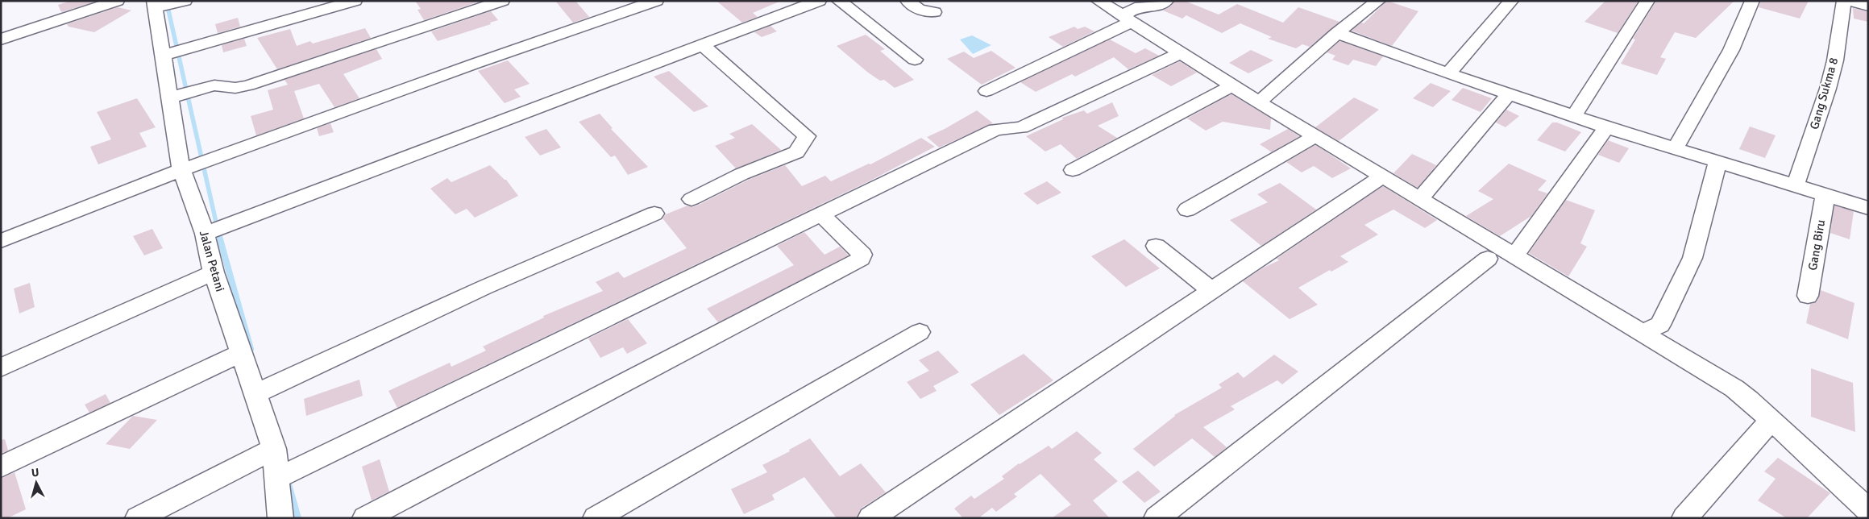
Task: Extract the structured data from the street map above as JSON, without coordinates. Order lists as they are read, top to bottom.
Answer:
{
  "streets": {
    "street": ["Gang Sukma 8", "Gang Biru", "Jalan Petani"]
  },
  "north": "top"
}
